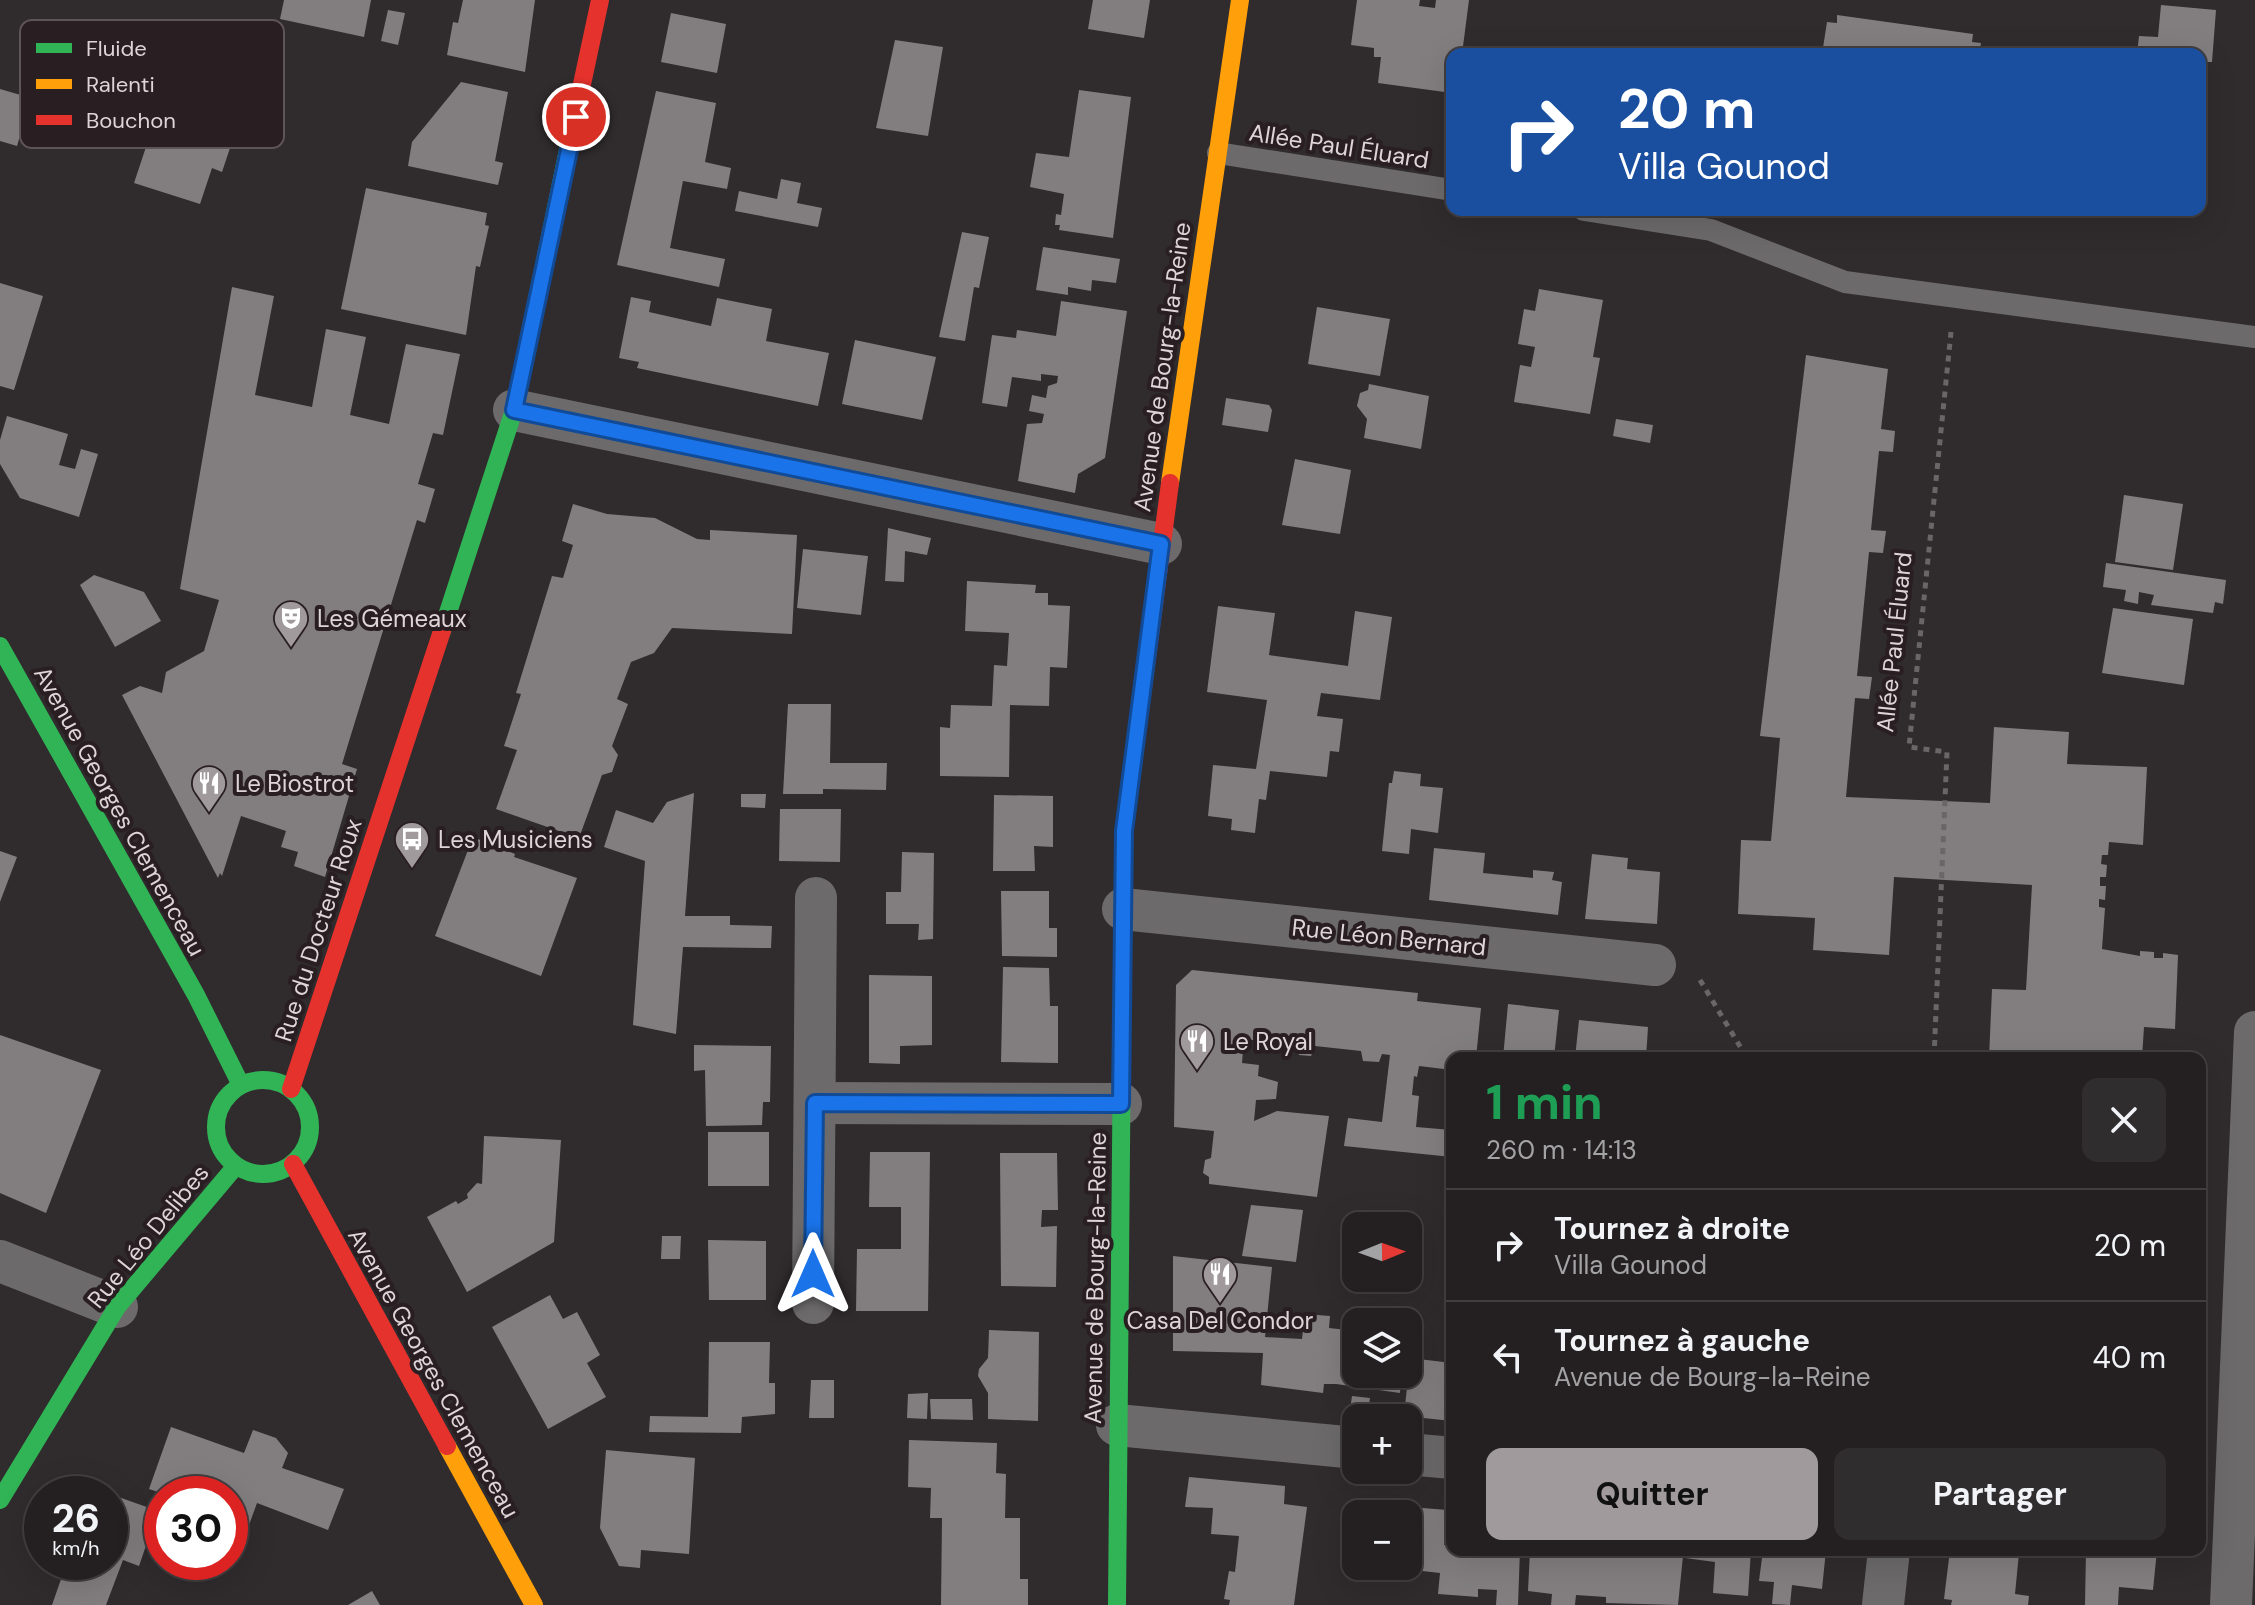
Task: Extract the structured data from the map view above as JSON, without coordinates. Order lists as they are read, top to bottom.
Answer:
{
  "streets": {
    "street": [
      "Avenue de Bourg-la-Reine",
      "Avenue Georges Clemenceau",
      "Rue du Docteur Roux",
      "Rue Léon Bernard",
      "Rue Léo Delibes"
    ],
    "lane": ["Allée Paul Éluard"]
  },
  "crossings": [
    ["Allée Paul Éluard", "Avenue de Bourg-la-Reine"],
    ["Avenue de Bourg-la-Reine", "Rue Léon Bernard"],
    ["Avenue Georges Clemenceau", "Rue du Docteur Roux"],
    ["Avenue Georges Clemenceau", "Rue Léo Delibes"],
    ["Rue du Docteur Roux", "Rue Léo Delibes"]
  ],
  "places": {
    "theatre": ["Les Gémeaux"],
    "restaurant": ["Le Biostrot", "Le Royal", "Casa Del Condor"],
    "bus stop": ["Les Musiciens"]
  },
  "legend": ["Fluide", "Ralenti", "Bouchon"],
  "north": "right",
  "page": {
    "turn": ["20 m", "Villa Gounod"],
    "heading": ["1 min", "260 m · 14:13"],
    "list": [
      {
        "name": "Tournez à droite",
        "note": "Villa Gounod",
        "value": "20 m"
      },
      {
        "name": "Tournez à gauche",
        "note": "Avenue de Bourg-la-Reine",
        "value": "40 m"
      }
    ],
    "map_buttons": ["+", "−"],
    "buttons": ["Quitter", "Partager"],
    "speed": "26 km/h",
    "limit": "30"
  }
}
